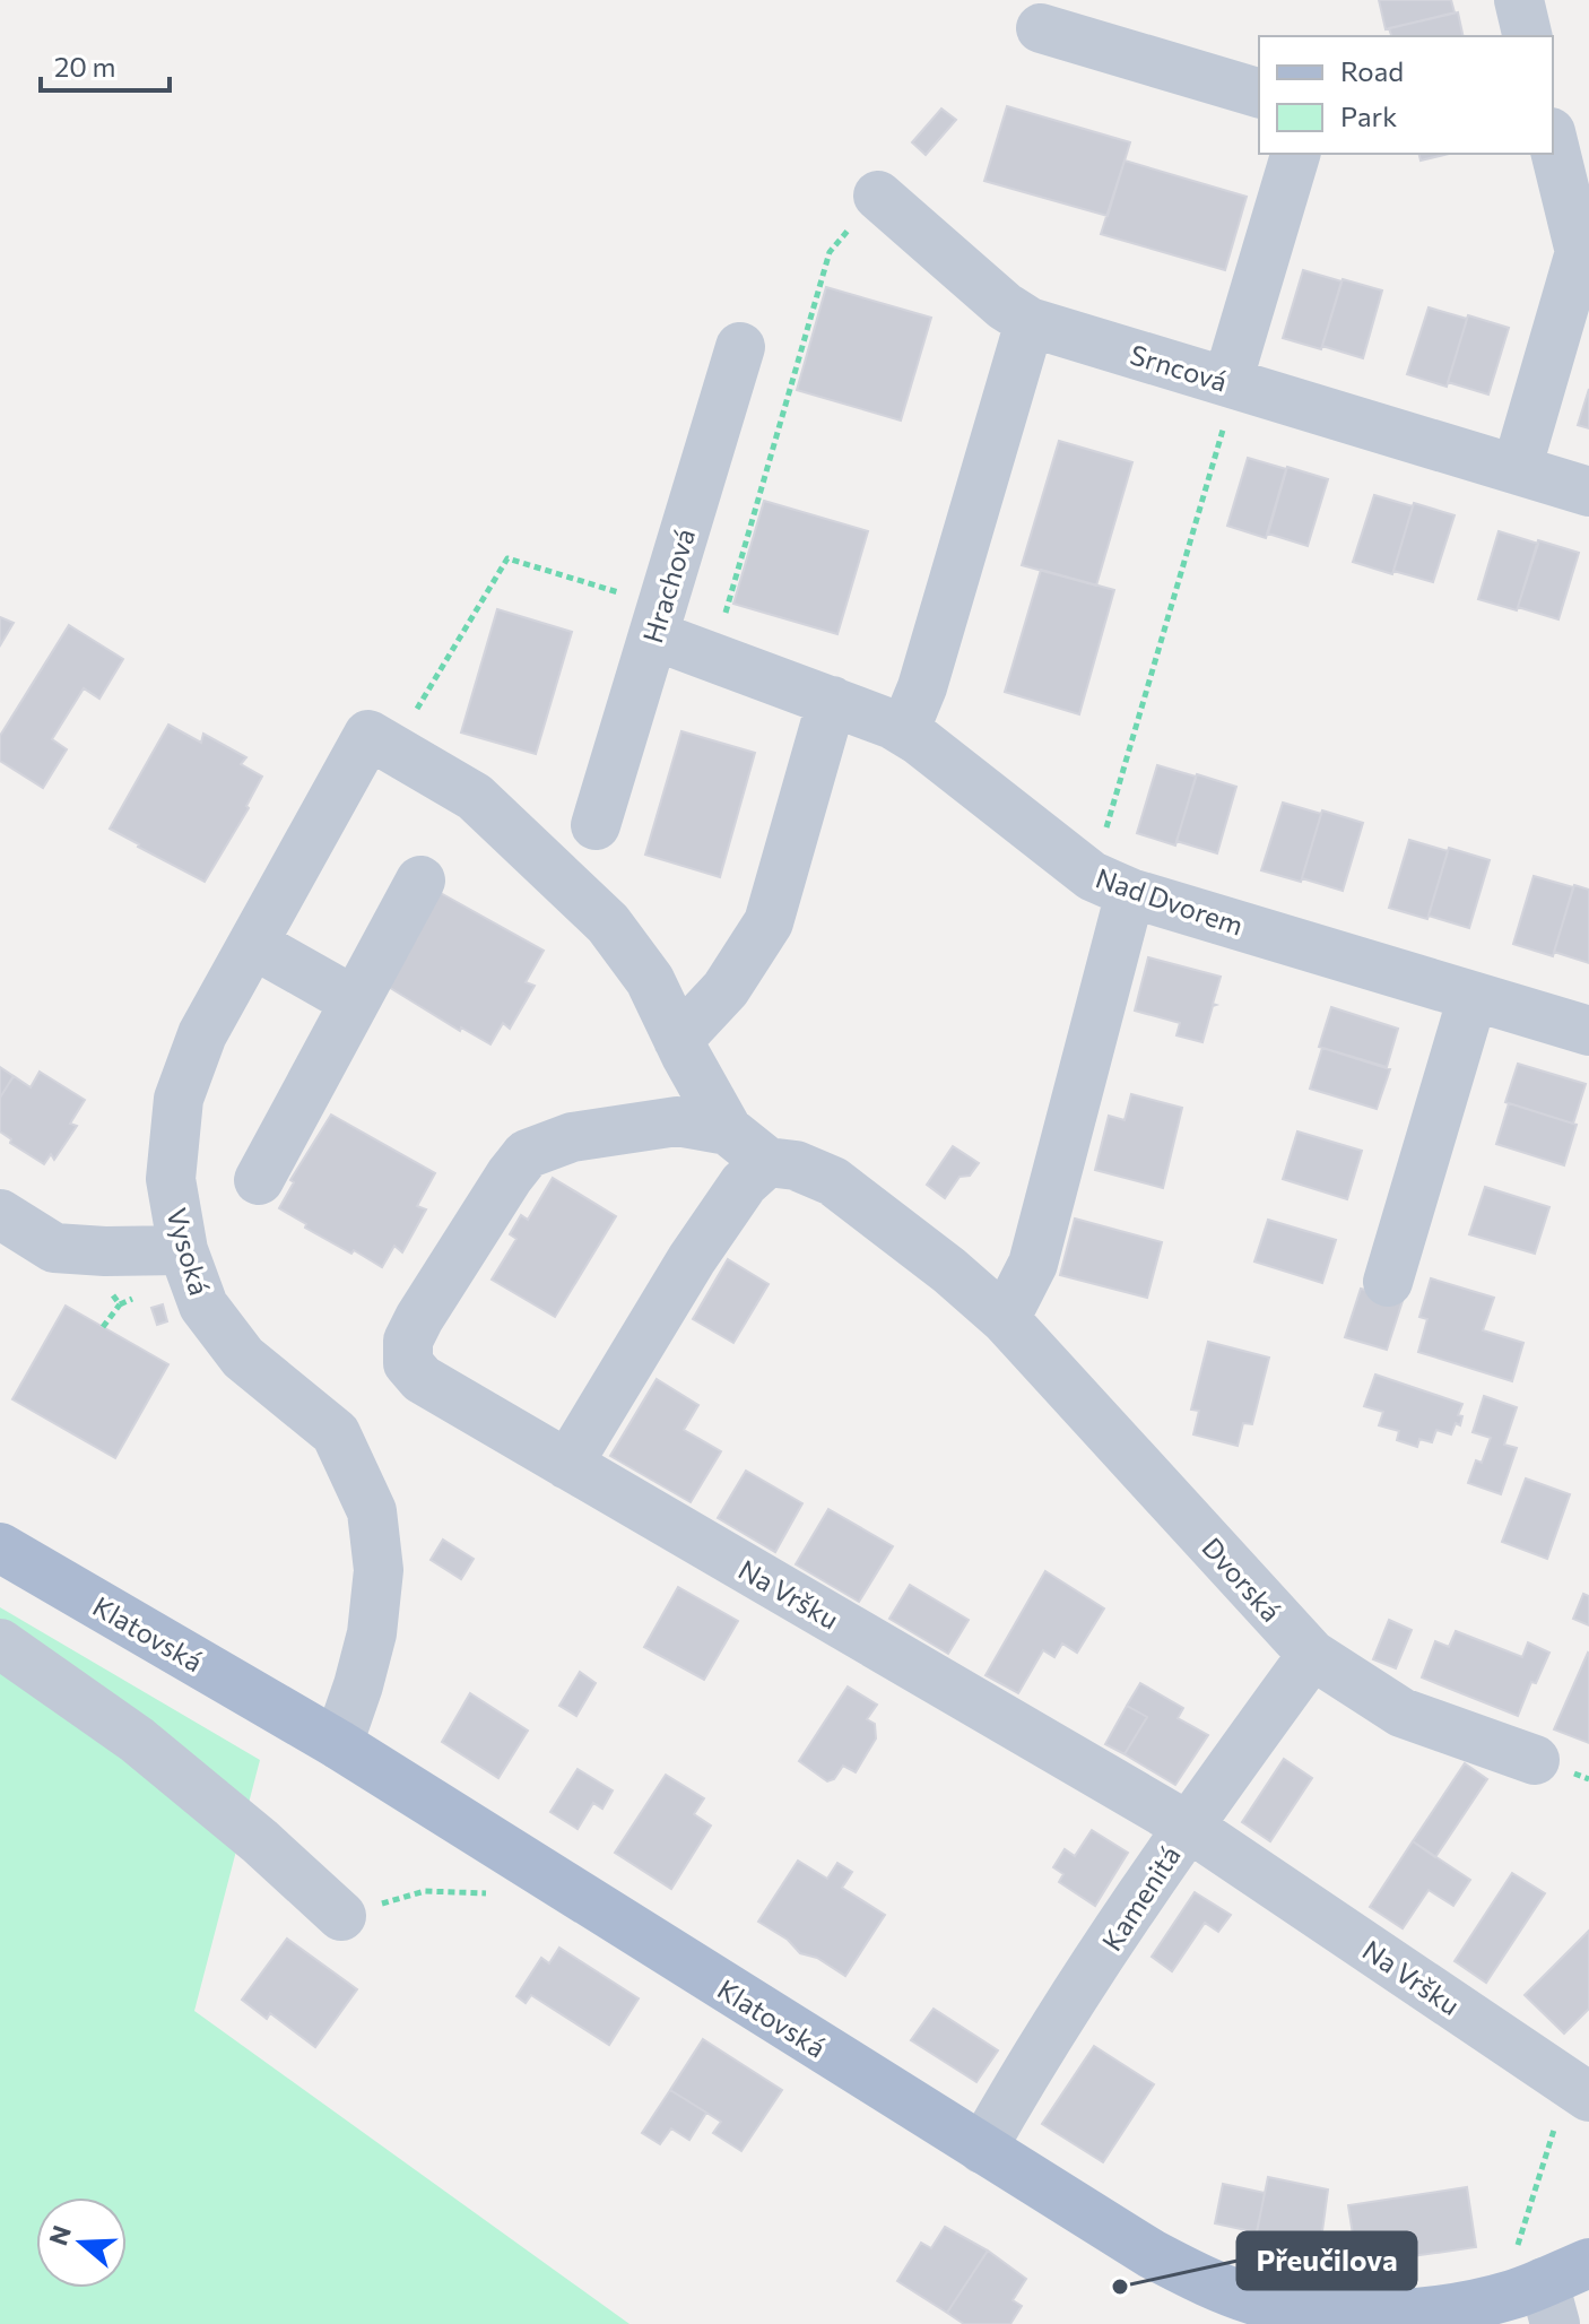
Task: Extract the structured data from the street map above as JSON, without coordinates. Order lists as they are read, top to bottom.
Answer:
{
  "streets": {
    "main road": ["Klatovská"],
    "street": [
      "Srncová",
      "Hrachová",
      "Nad Dvorem",
      "Vysoká",
      "Dvorská",
      "Na Vršku",
      "Kamenitá"
    ]
  },
  "crossings": [
    ["Hrachová", "Nad Dvorem"],
    ["Vysoká", "Klatovská"],
    ["Dvorská", "Na Vršku"],
    ["Dvorská", "Kamenitá"],
    ["Na Vršku", "Kamenitá"],
    ["Klatovská", "Kamenitá"]
  ],
  "places": ["Přeučilova"],
  "legend": ["Road", "Park"],
  "scale_bar": "20 m",
  "north": "left"
}
